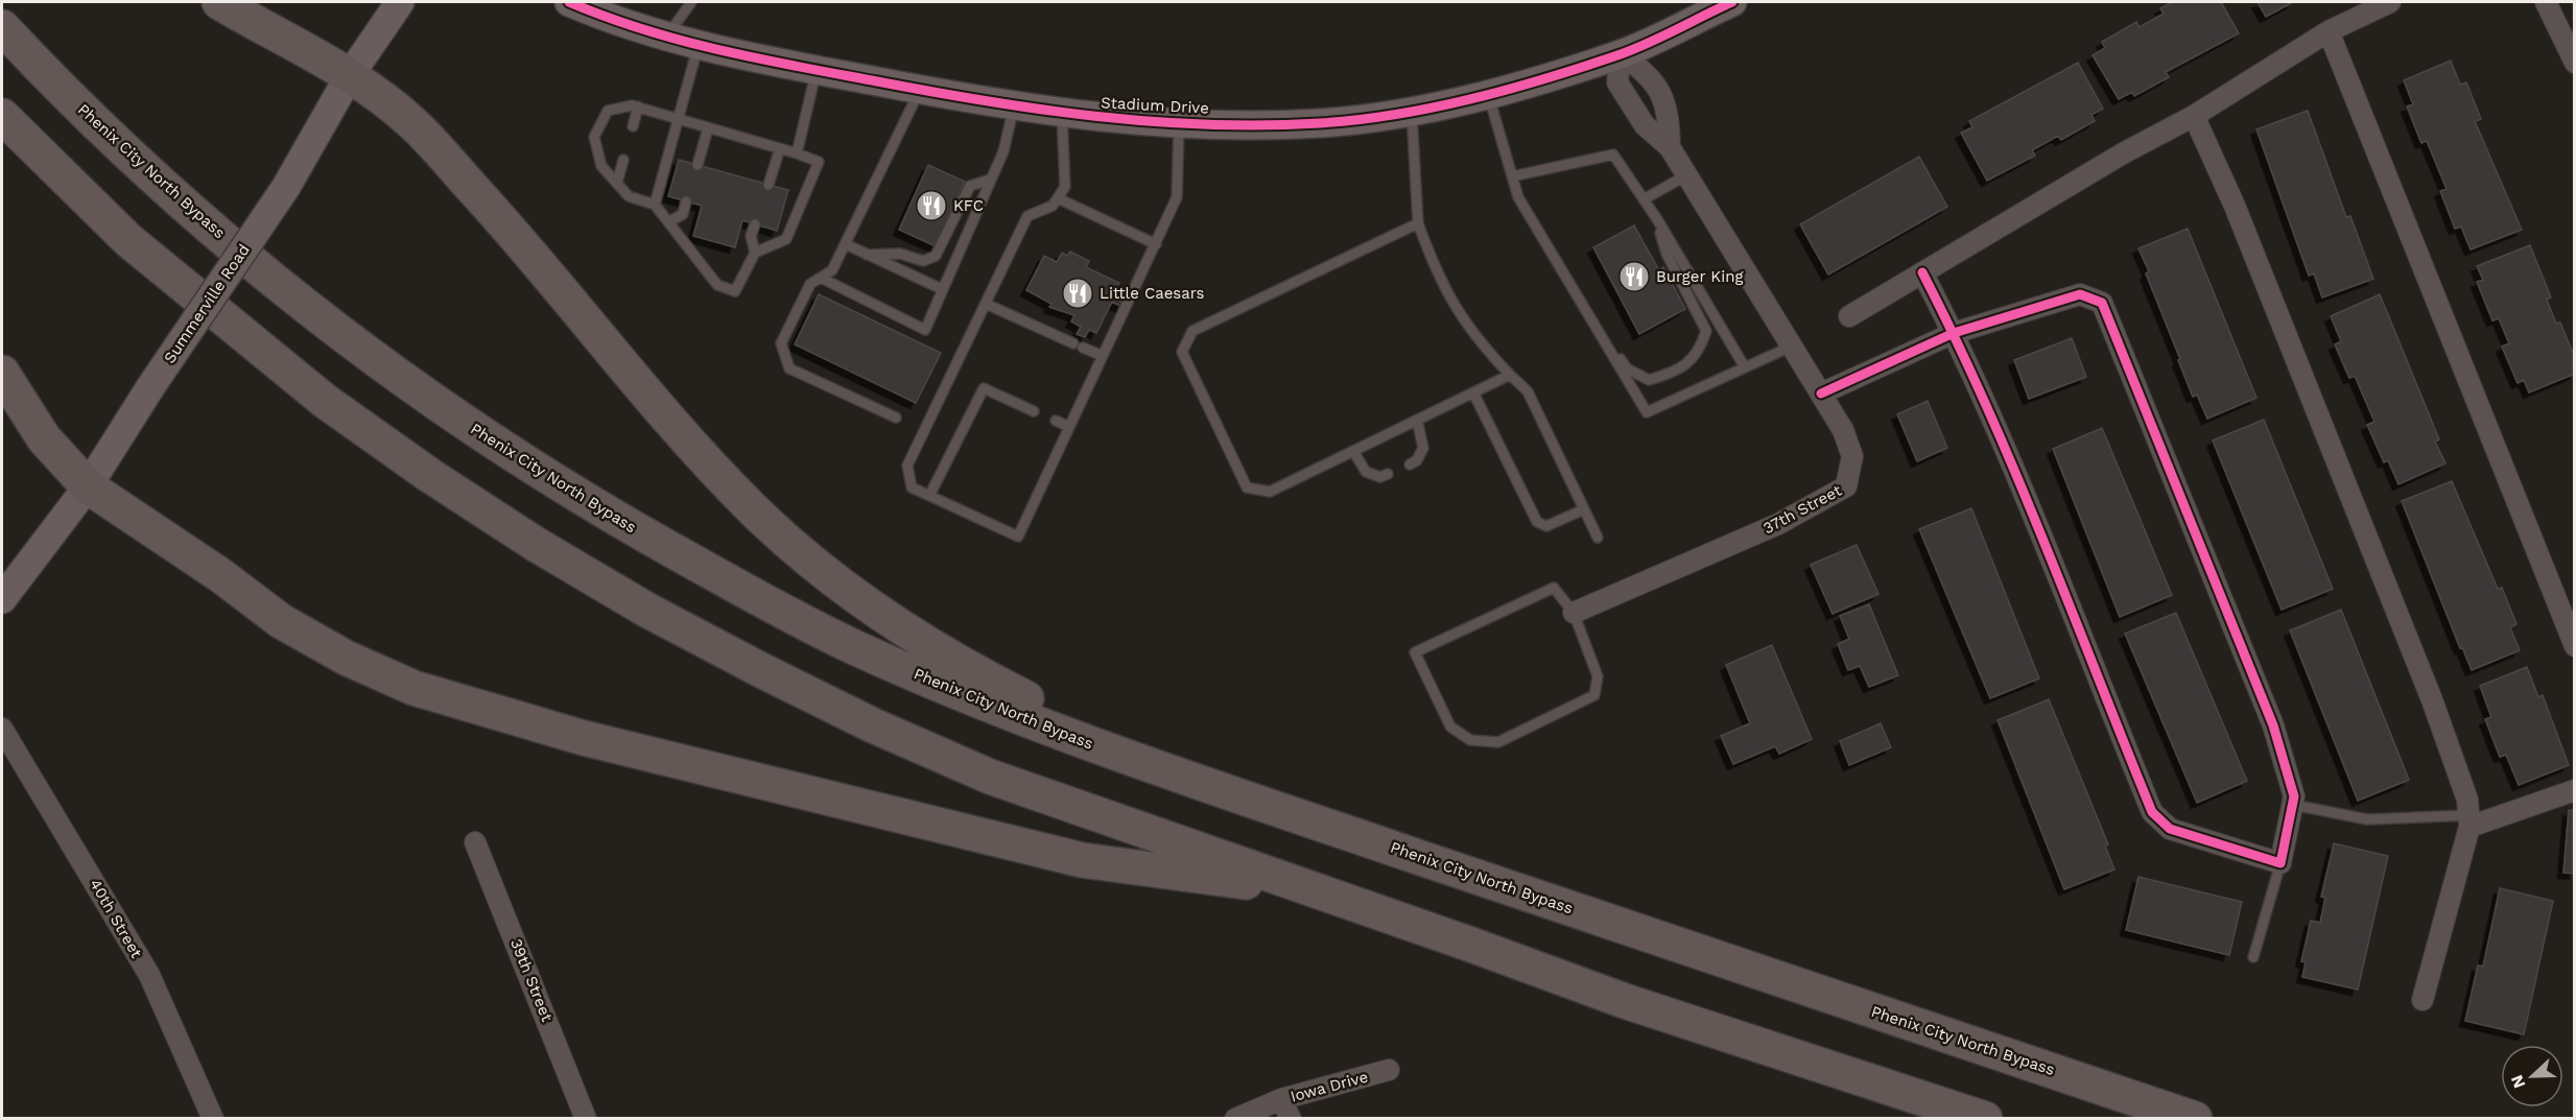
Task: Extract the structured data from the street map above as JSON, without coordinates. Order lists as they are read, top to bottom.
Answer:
{
  "streets": {
    "highway": ["Phenix City North Bypass"],
    "street": [
      "Stadium Drive",
      "Summerville Road",
      "37th Street",
      "40th Street",
      "39th Street",
      "Iowa Drive"
    ]
  },
  "crossings": [
    ["Stadium Drive", "37th Street"]
  ],
  "places": {
    "restaurant": ["KFC", "Burger King", "Little Caesars"]
  },
  "north": "left"
}
